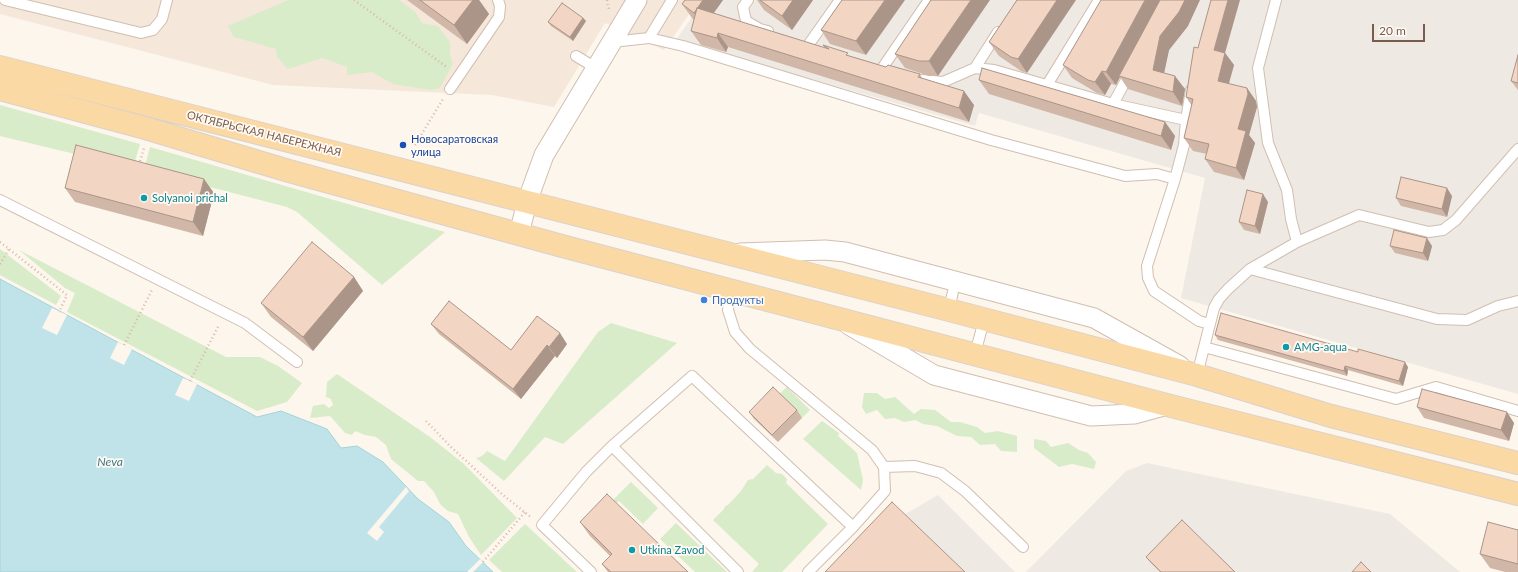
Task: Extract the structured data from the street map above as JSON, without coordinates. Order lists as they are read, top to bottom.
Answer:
{
  "streets": {
    "main road": ["ОКТЯБРЬСКАЯ НАБЕРЕЖНАЯ"]
  },
  "water": ["Neva"],
  "places": [
    "Новосаратовская улица",
    "Solyanoi prichal",
    "Продукты",
    "AMG-aqua",
    "Utkina Zavod"
  ],
  "scale_bar": "20 m"
}
